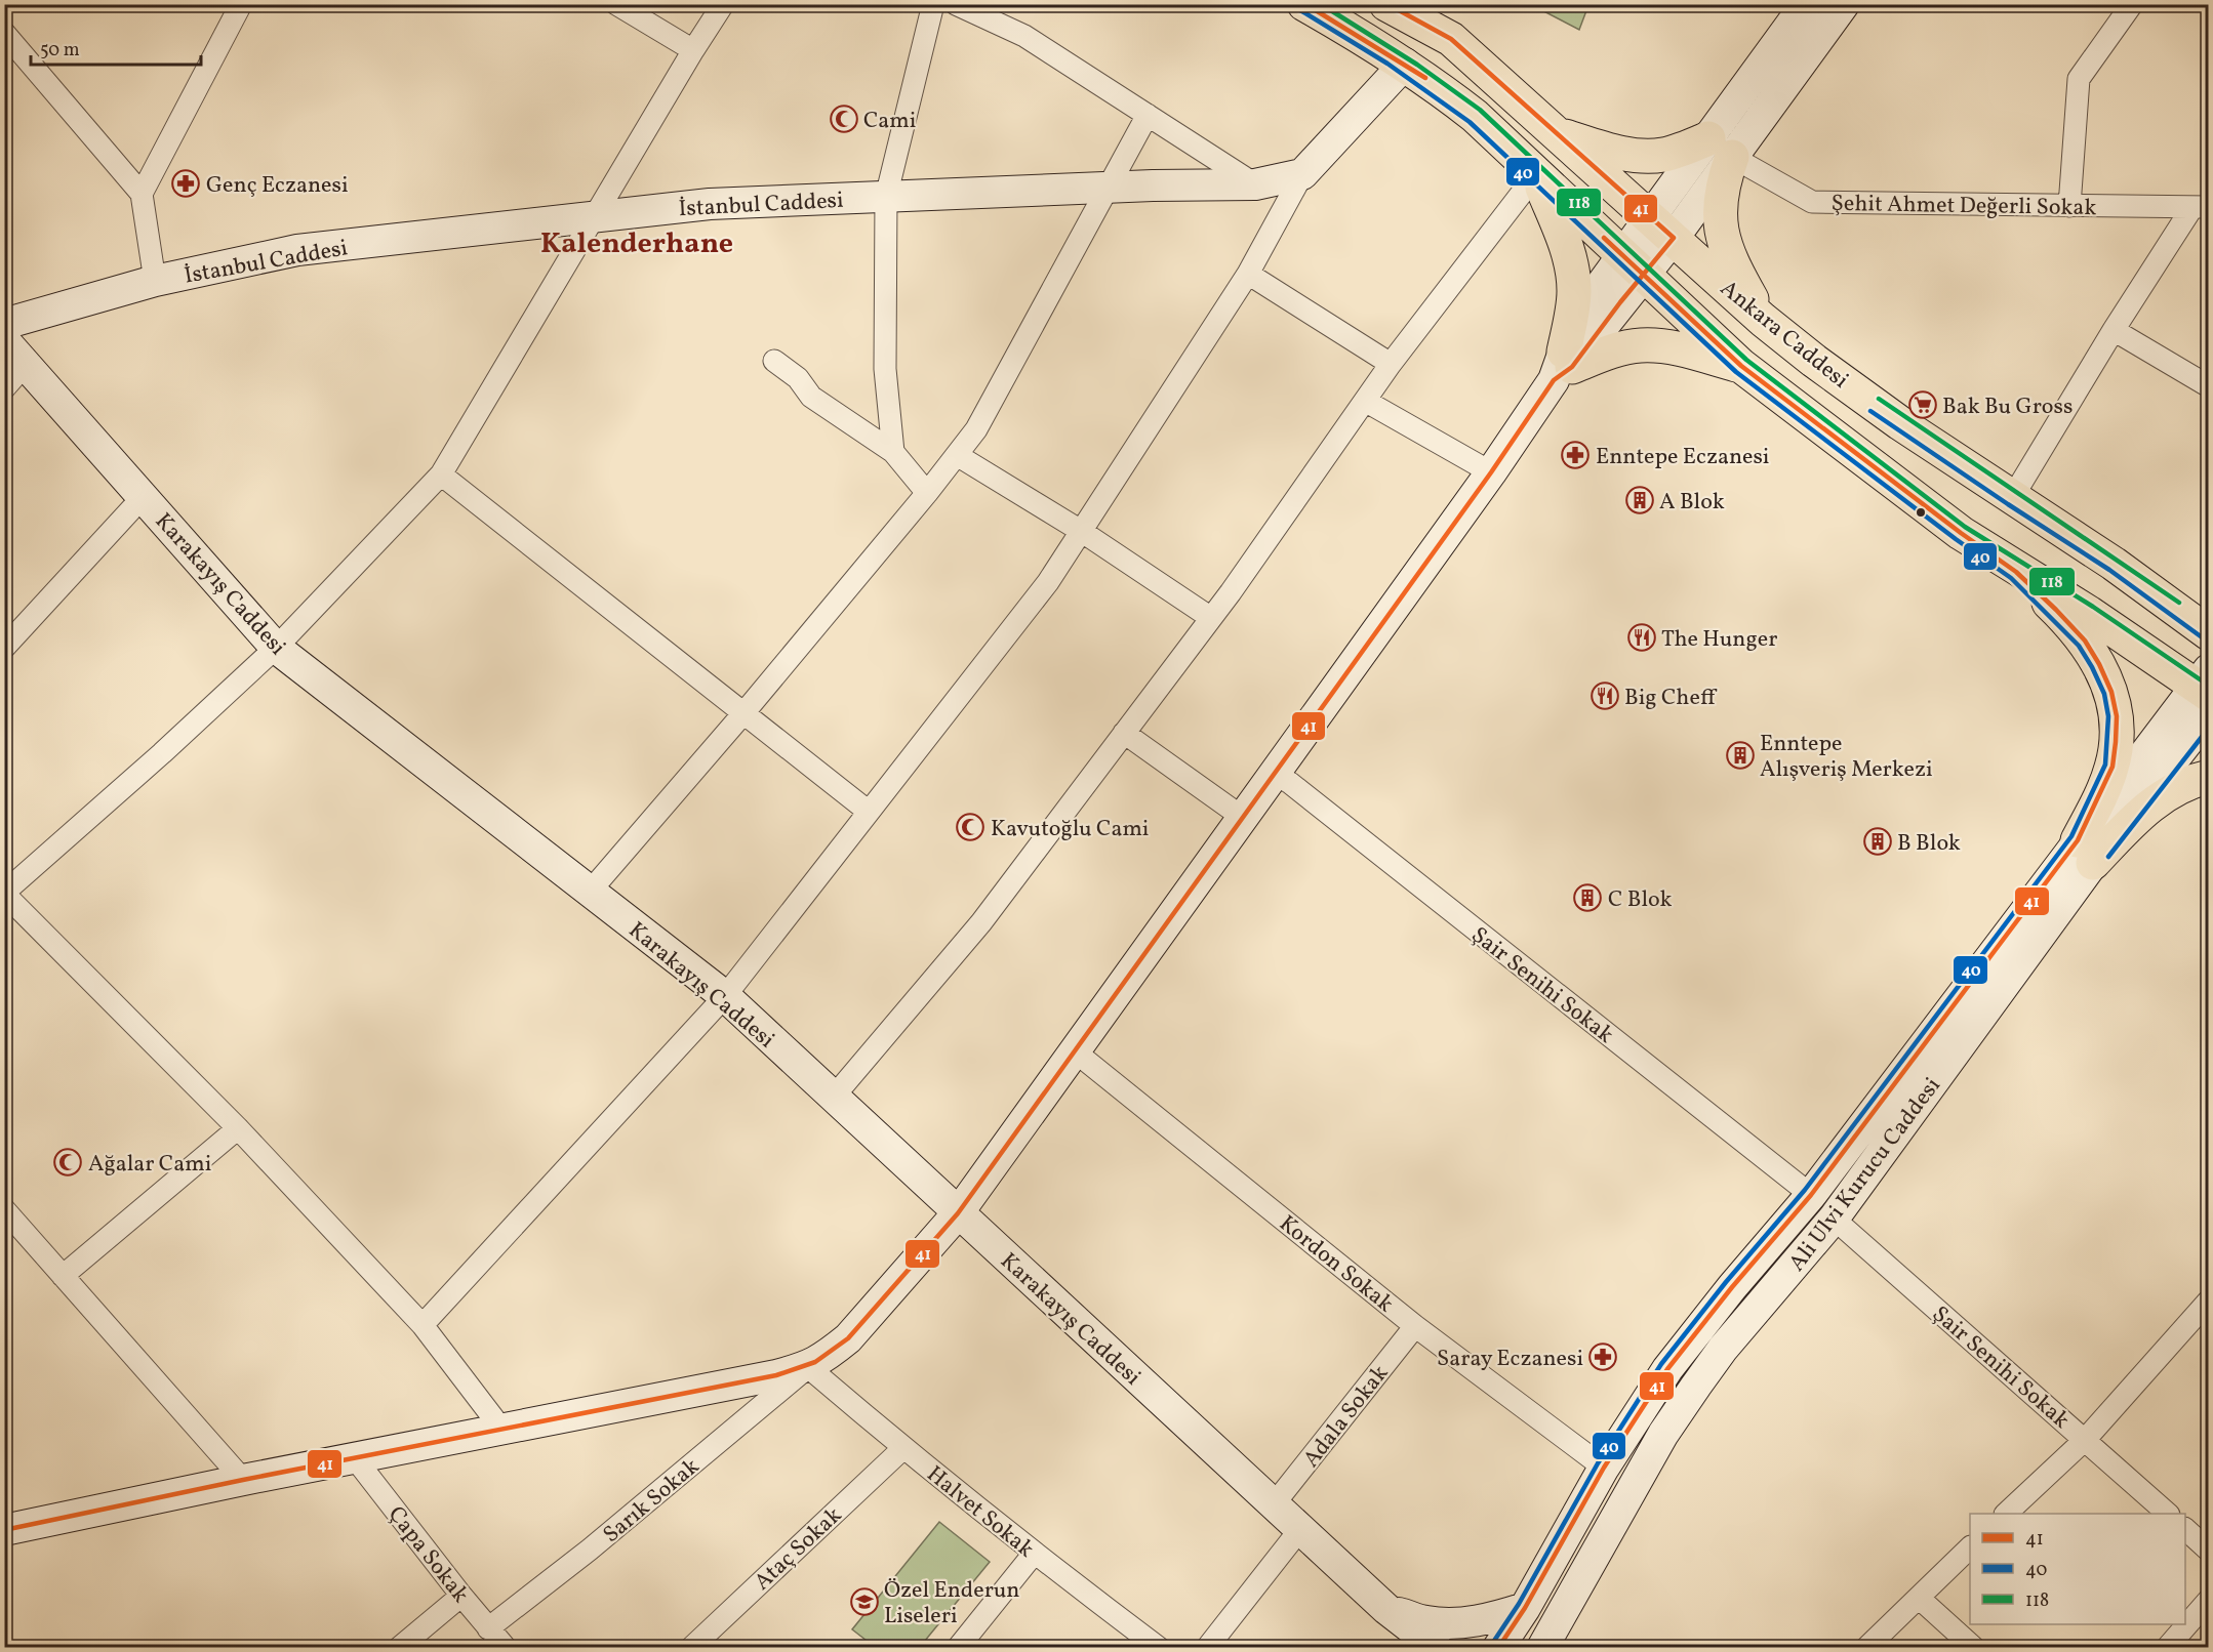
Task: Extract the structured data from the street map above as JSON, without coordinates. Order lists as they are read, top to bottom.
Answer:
{
  "streets": {
    "main road": ["Ankara Caddesi"],
    "street": [
      "İstanbul Caddesi",
      "Şehit Ahmet Değerli Sokak",
      "Karakayış Caddesi",
      "Şair Senihi Sokak",
      "Ali Ulvi Kurucu Caddesi",
      "Kordon Sokak",
      "Adala Sokak",
      "Sarık Sokak",
      "Halvet Sokak",
      "Ataç Sokak",
      "Çapa Sokak"
    ]
  },
  "crossings": [
    ["Karakayış Caddesi", "Adala Sokak"],
    ["Şair Senihi Sokak", "Ali Ulvi Kurucu Caddesi"],
    ["Ali Ulvi Kurucu Caddesi", "Kordon Sokak"],
    ["Kordon Sokak", "Adala Sokak"],
    ["Sarık Sokak", "Halvet Sokak"],
    ["Sarık Sokak", "Çapa Sokak"],
    ["Halvet Sokak", "Ataç Sokak"]
  ],
  "districts": ["Kalenderhane"],
  "places": {
    "mosque": ["Cami", "Kavutoğlu Cami", "Ağalar Cami"],
    "pharmacy": ["Genç Eczanesi", "Enntepe Eczanesi", "Saray Eczanesi"],
    "supermarket": ["Bak Bu Gross"],
    "building": [
      "A Blok",
      "Enntepe Alışveriş Merkezi",
      "B Blok",
      "C Blok"
    ],
    "restaurant": ["The Hunger", "Big Cheff"],
    "school or university": ["Özel Enderun Liseleri"]
  },
  "lines": ["transit line 41", "transit line 118", "transit line 40"],
  "legend": ["41", "40", "118"],
  "scale_bar": "50 m"
}
